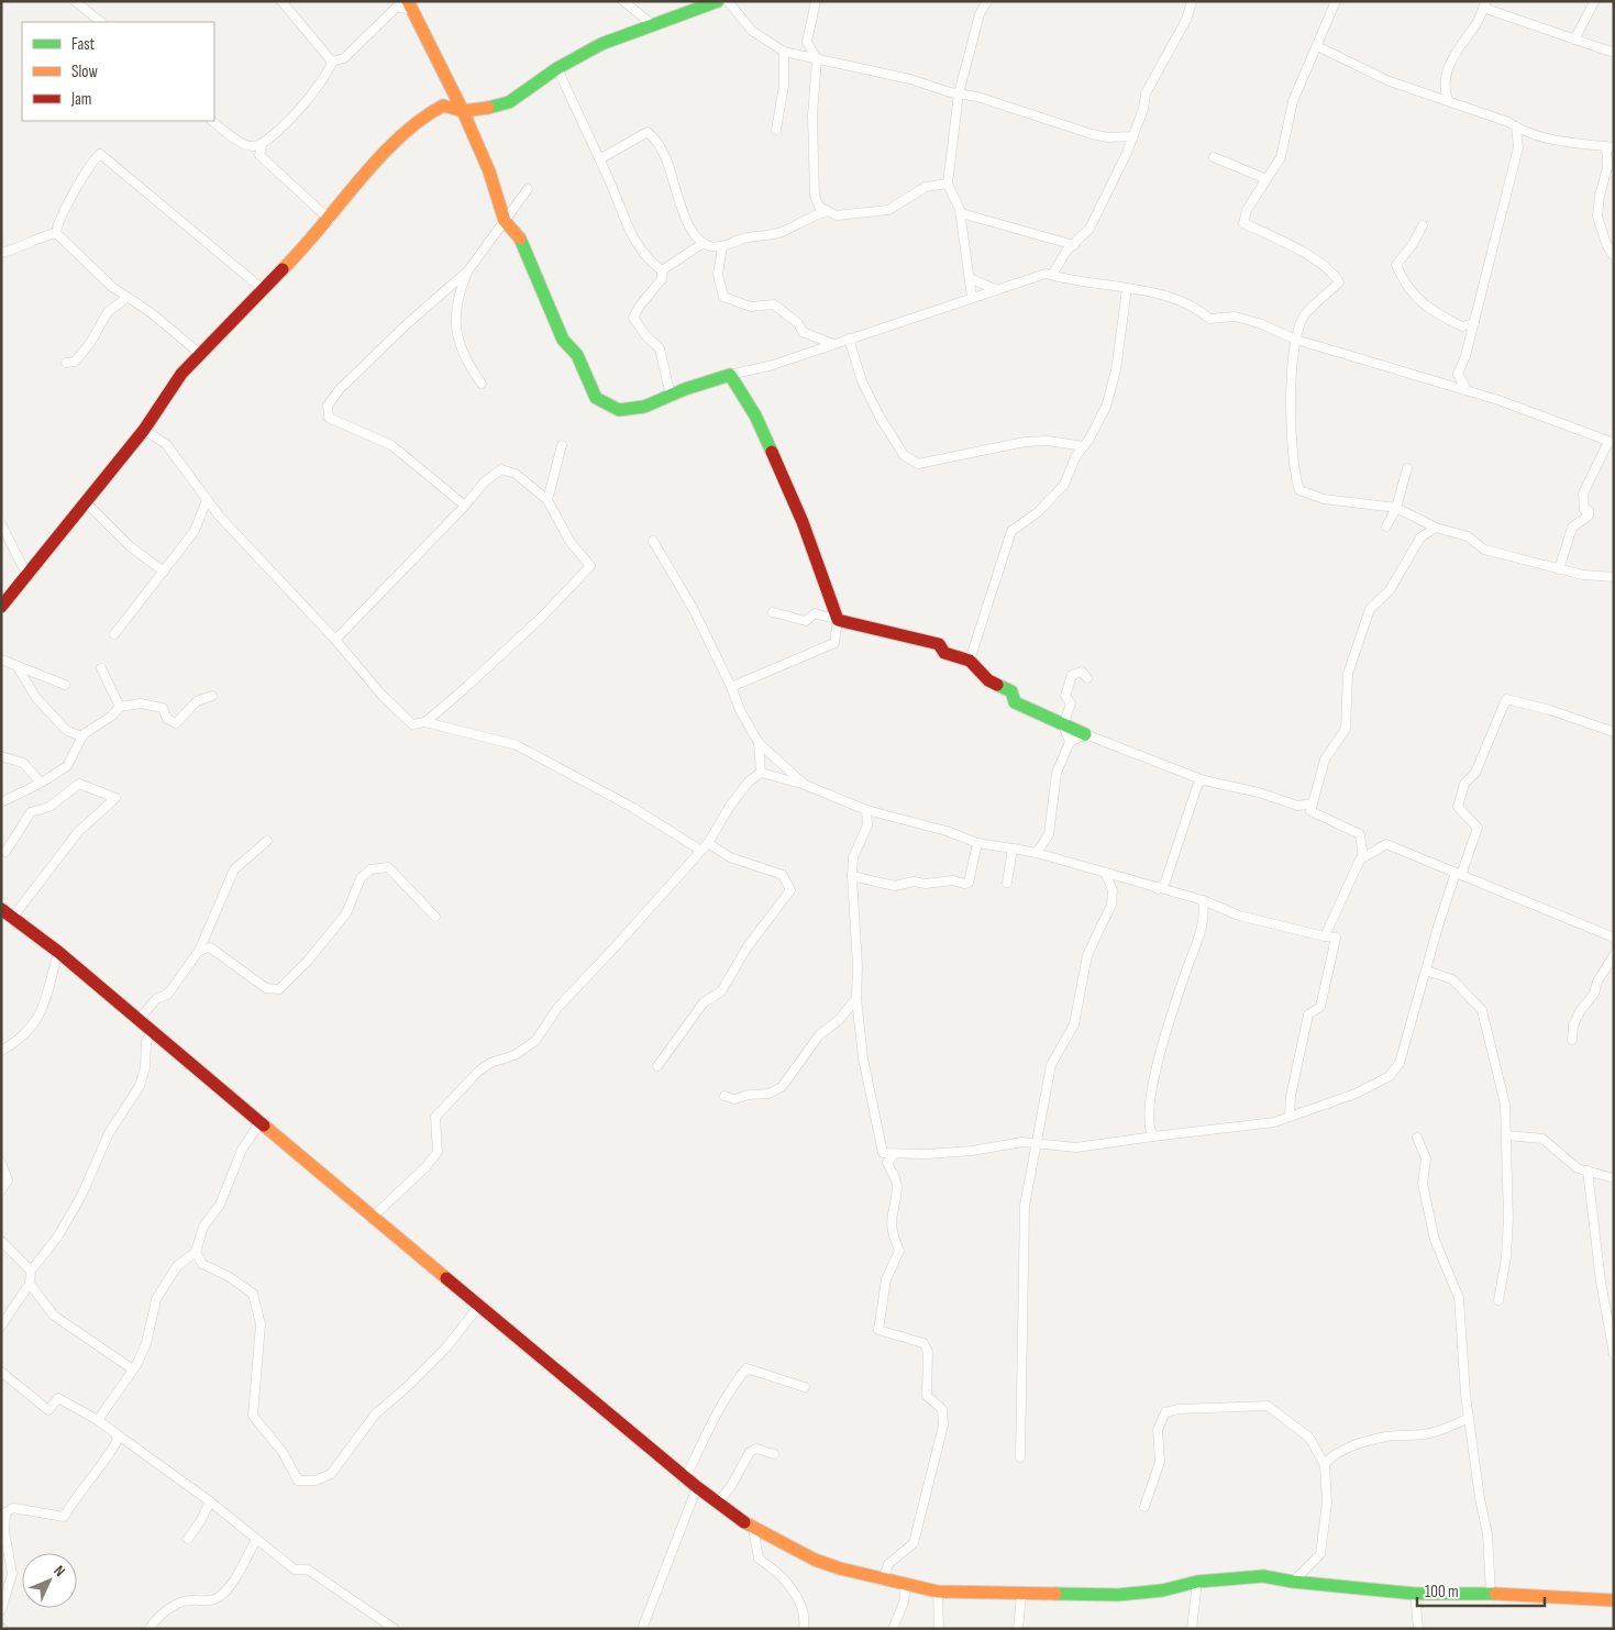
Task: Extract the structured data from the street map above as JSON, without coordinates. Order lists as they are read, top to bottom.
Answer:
{
  "legend": ["Fast", "Slow", "Jam"],
  "scale_bar": "100 m",
  "north": "top right"
}
